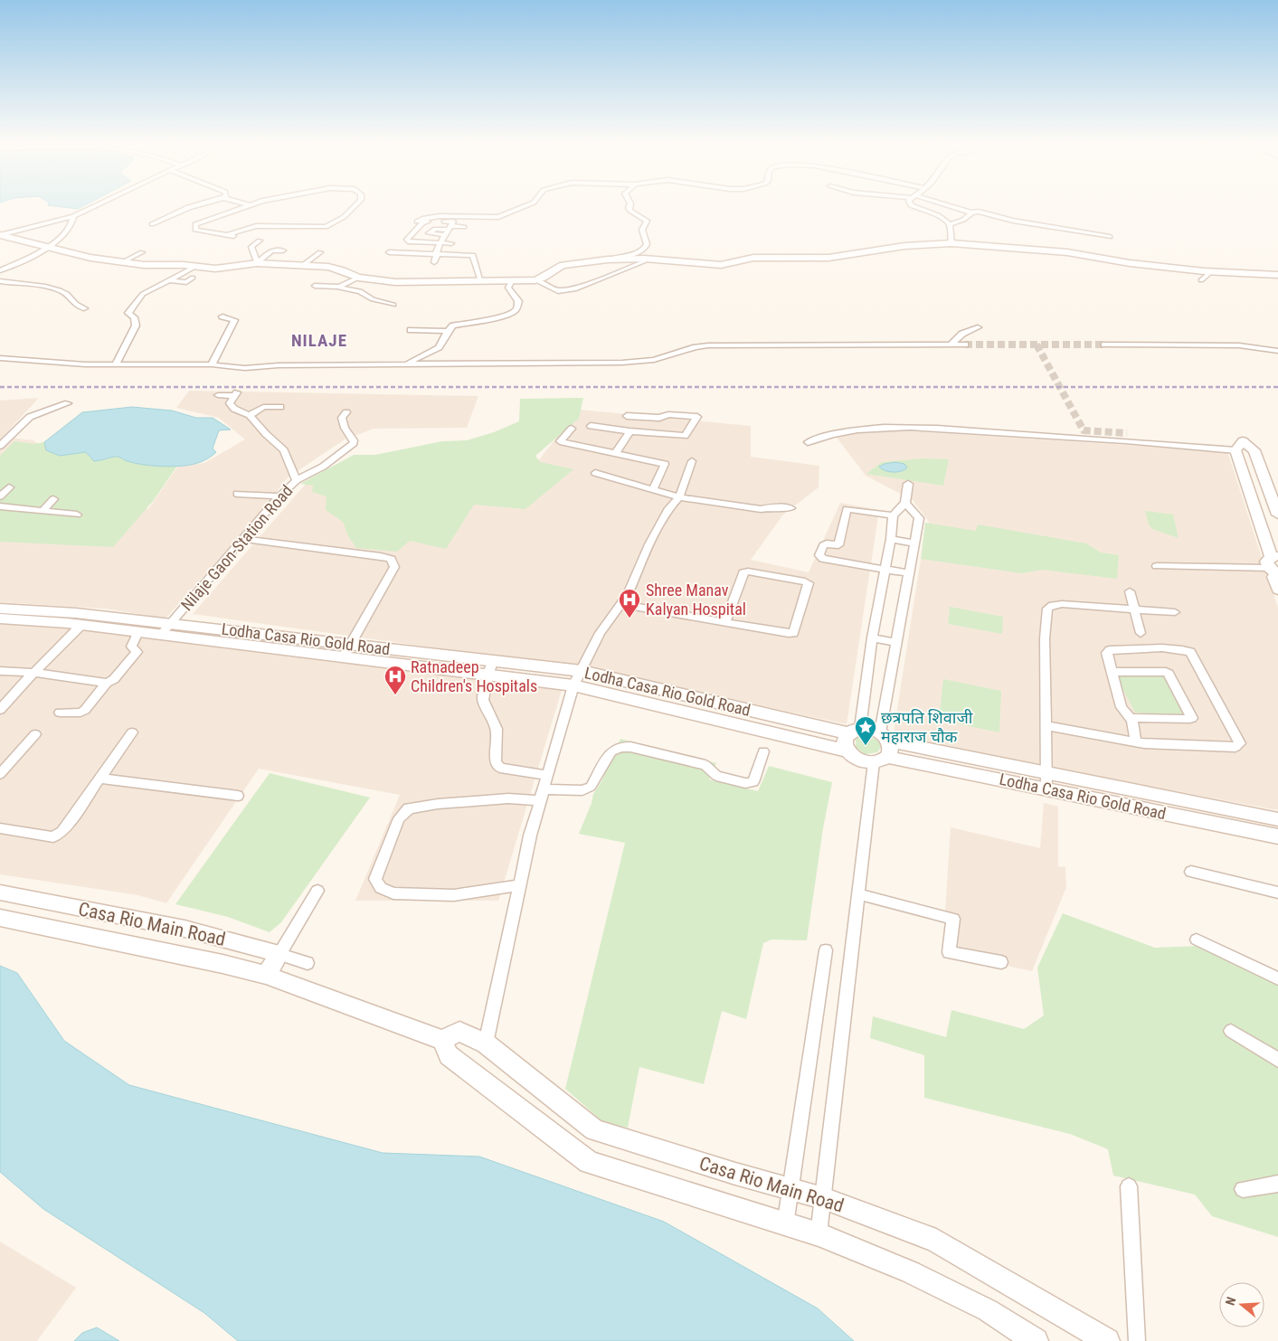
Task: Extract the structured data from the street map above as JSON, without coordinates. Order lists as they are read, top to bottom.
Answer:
{
  "streets": {
    "street": ["Nilaje Gaon-Station Road", "Lodha Casa Rio Gold Road", "Casa Rio Main Road"]
  },
  "crossings": [
    ["Nilaje Gaon-Station Road", "Lodha Casa Rio Gold Road"]
  ],
  "districts": ["NILAJE"],
  "places": {
    "hospital": ["Shree Manav Kalyan Hospital", "Ratnadeep Children's Hospitals"],
    "place": ["छत्रपति शिवाजी महाराज चौक"]
  },
  "north": "left"
}
